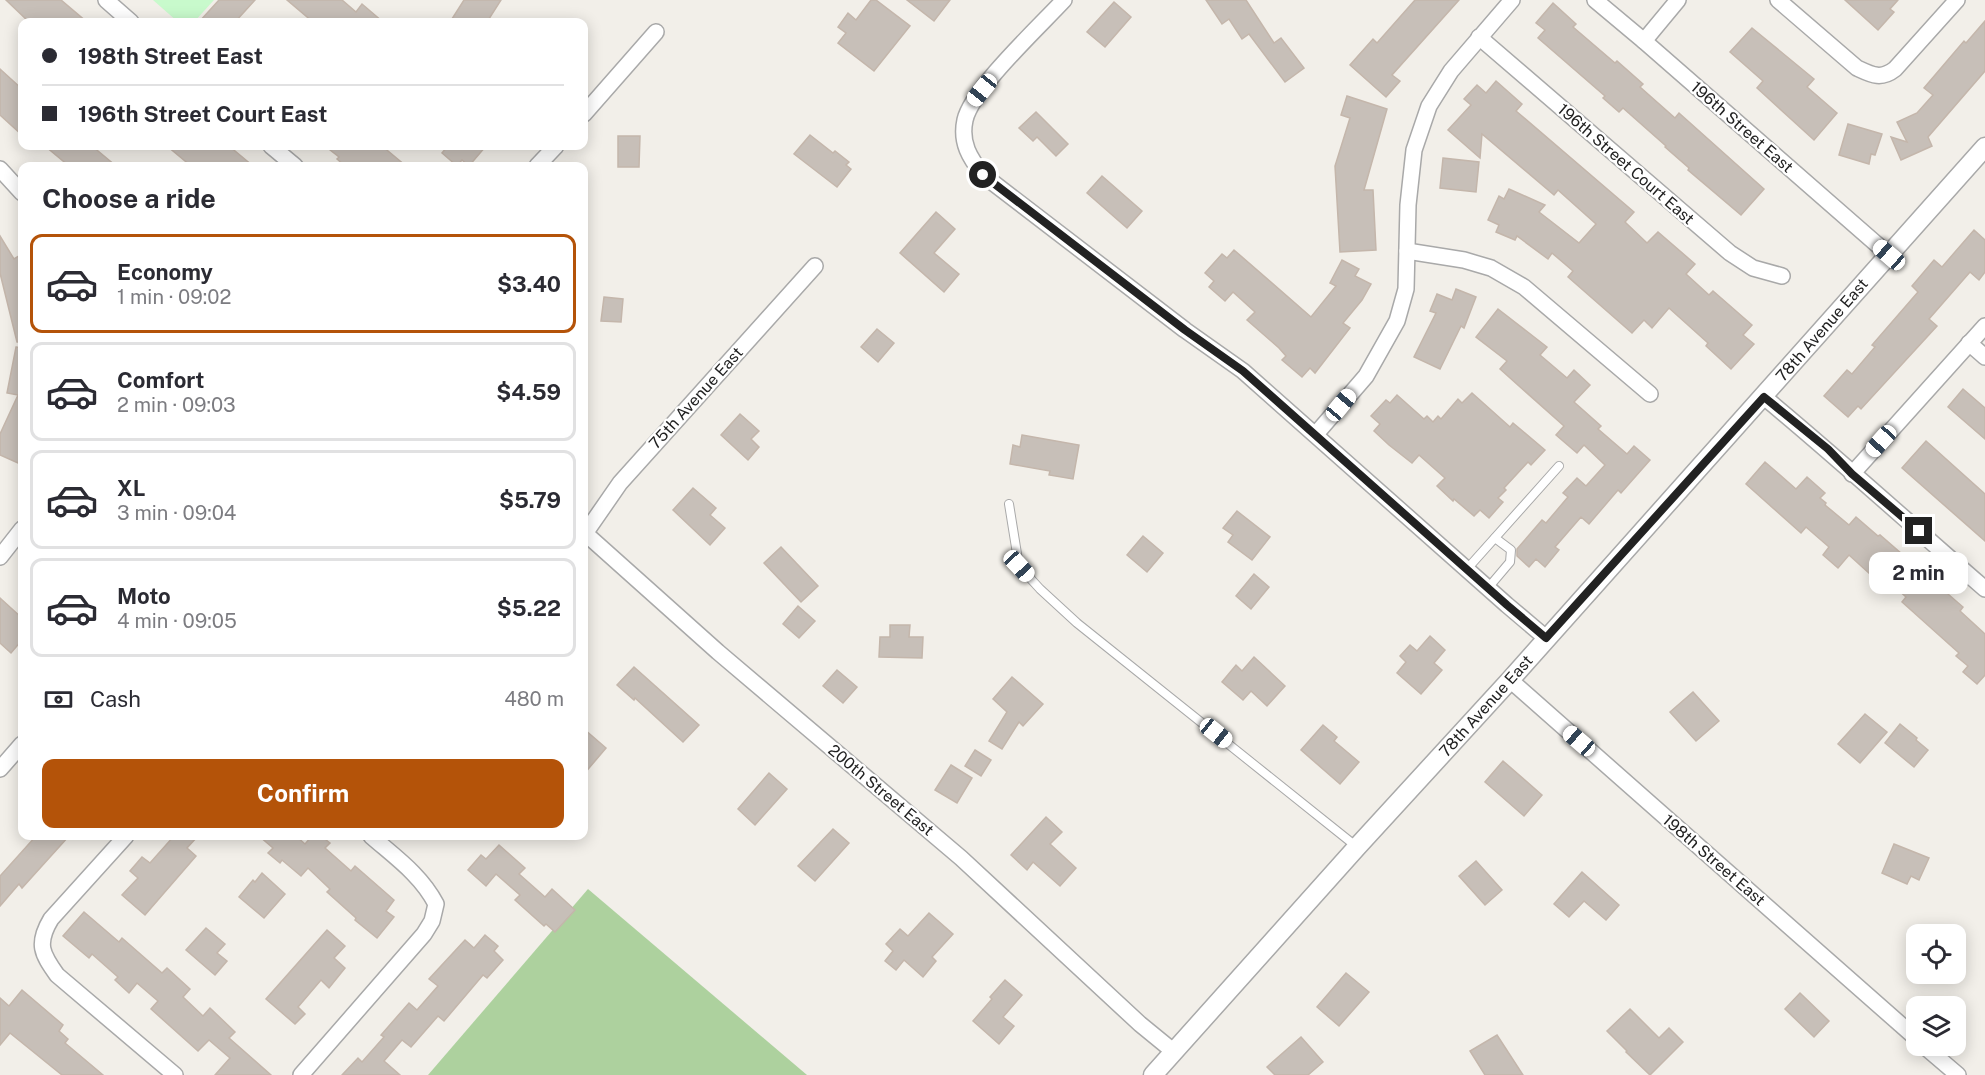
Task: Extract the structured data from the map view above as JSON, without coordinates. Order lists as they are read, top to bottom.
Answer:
{
  "streets": {
    "street": [
      "196th Street East",
      "196th Street Court East",
      "78th Avenue East",
      "75th Avenue East",
      "200th Street East",
      "198th Street East"
    ]
  },
  "crossings": [
    ["196th Street East", "78th Avenue East"],
    ["78th Avenue East", "200th Street East"],
    ["78th Avenue East", "198th Street East"]
  ],
  "page": {
    "banner": ["198th Street East", "196th Street Court East"],
    "heading": "Choose a ride",
    "list": [
      {
        "name": "Economy",
        "note": "1 min · 09:02",
        "value": "$3.40"
      },
      {
        "name": "Comfort",
        "note": "2 min · 09:03",
        "value": "$4.59"
      },
      {
        "name": "XL",
        "note": "3 min · 09:04",
        "value": "$5.79"
      },
      {
        "name": "Moto",
        "note": "4 min · 09:05",
        "value": "$5.22"
      }
    ],
    "bubble": "2 min",
    "pay": ["Cash", "480 m"],
    "buttons": "Confirm"
  }
}
